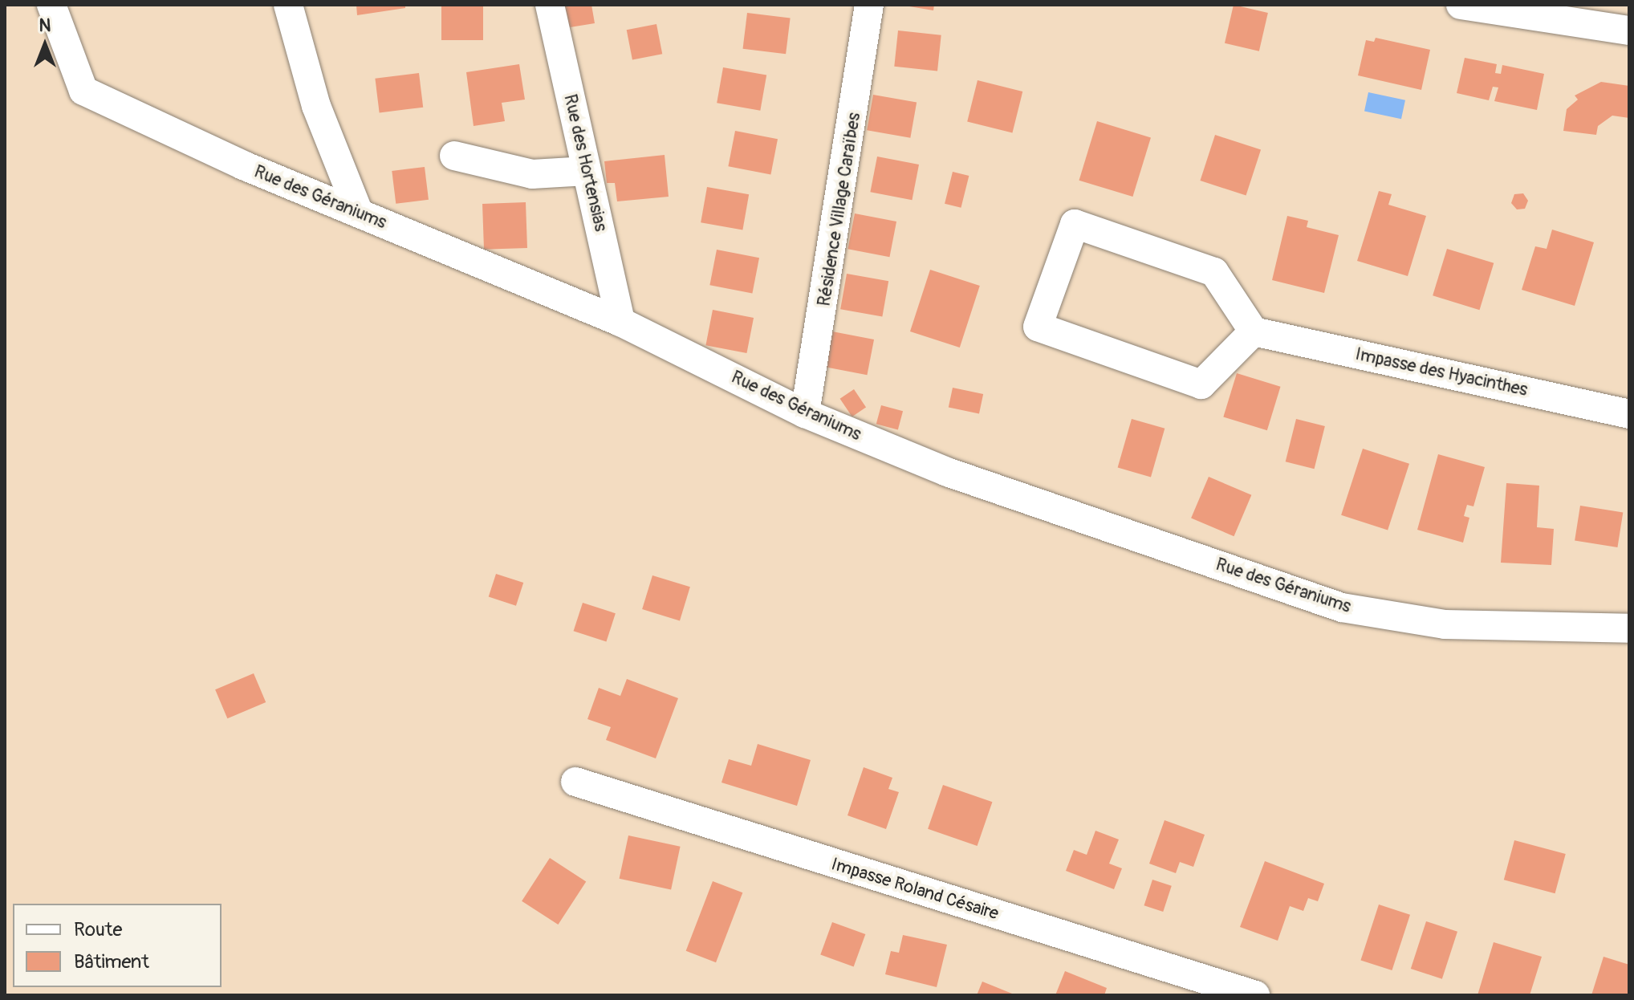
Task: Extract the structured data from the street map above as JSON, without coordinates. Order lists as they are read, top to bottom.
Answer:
{
  "streets": {
    "street": [
      "Rue des Hortensias",
      "Rue des Géraniums",
      "Résidence Village Caraïbes",
      "Impasse des Hyacinthes",
      "Impasse Roland Césaire"
    ]
  },
  "crossings": [
    ["Rue des Hortensias", "Rue des Géraniums"],
    ["Rue des Géraniums", "Résidence Village Caraïbes"]
  ],
  "legend": ["Route", "Bâtiment"],
  "north": "top"
}
